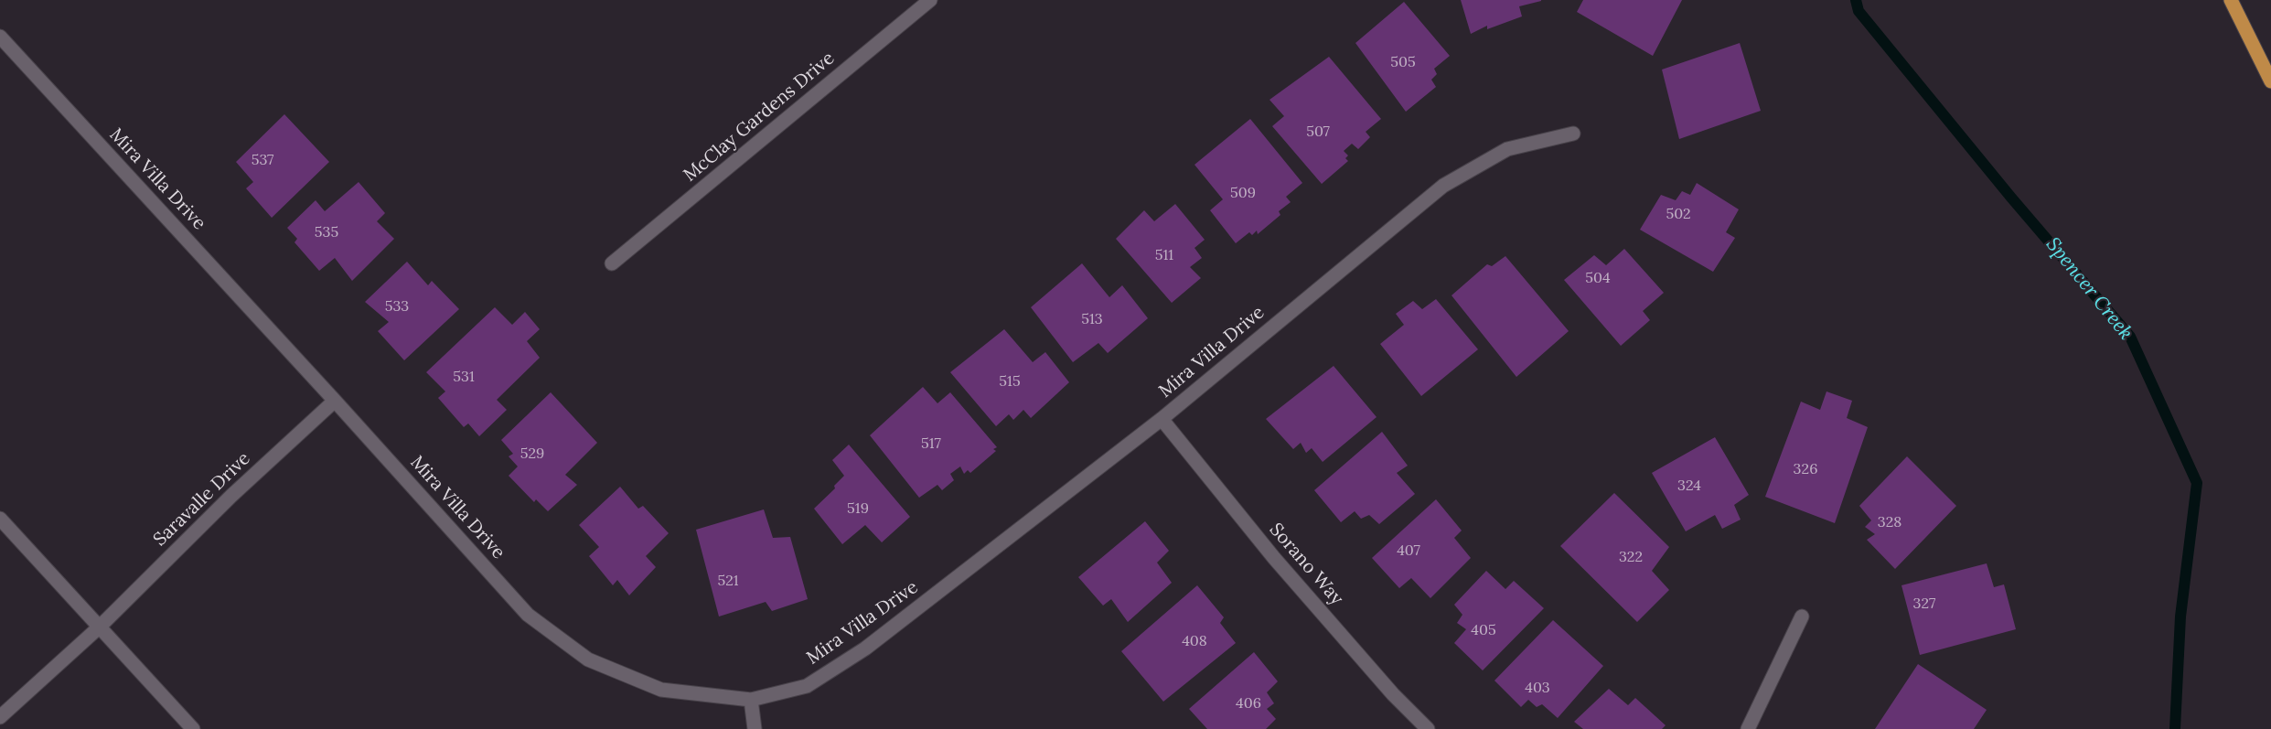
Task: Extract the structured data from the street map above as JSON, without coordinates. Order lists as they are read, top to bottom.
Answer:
{
  "streets": {
    "street": [
      "McClay Gardens Drive",
      "Mira Villa Drive",
      "Saravalle Drive",
      "Sorano Way"
    ]
  },
  "crossings": [
    ["Mira Villa Drive", "Saravalle Drive"],
    ["Mira Villa Drive", "Sorano Way"]
  ],
  "water": ["Spencer Creek"],
  "house_numbers": [
    "505",
    "507",
    "537",
    "509",
    "502",
    "535",
    "511",
    "504",
    "533",
    "513",
    "531",
    "515",
    "517",
    "529",
    "326",
    "324",
    "519",
    "328",
    "407",
    "322",
    "521",
    "327",
    "405",
    "408",
    "403",
    "406"
  ]
}
